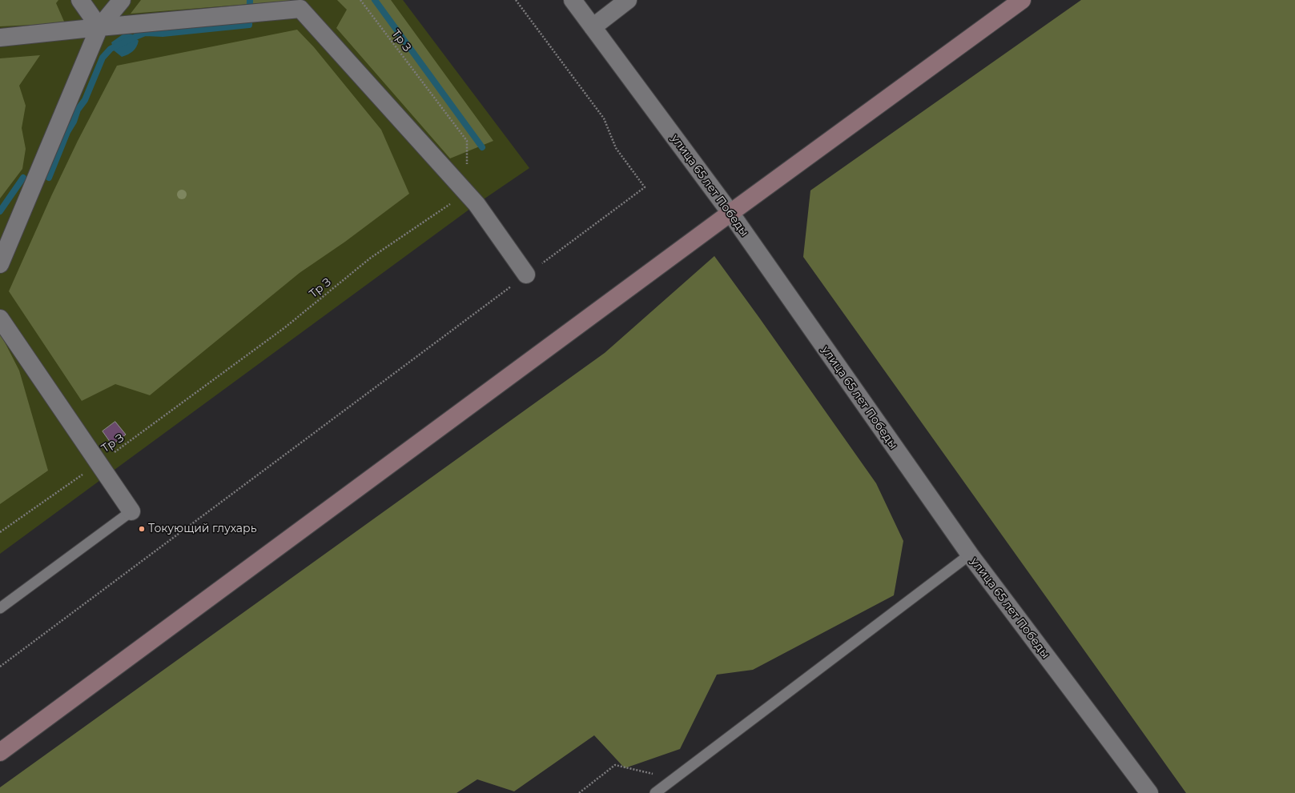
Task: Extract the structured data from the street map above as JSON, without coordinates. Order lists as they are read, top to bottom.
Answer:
{
  "streets": {
    "street": ["улица 65 лет Победы"],
    "path": ["Тр З"]
  },
  "places": ["Токующий глухарь"]
}
